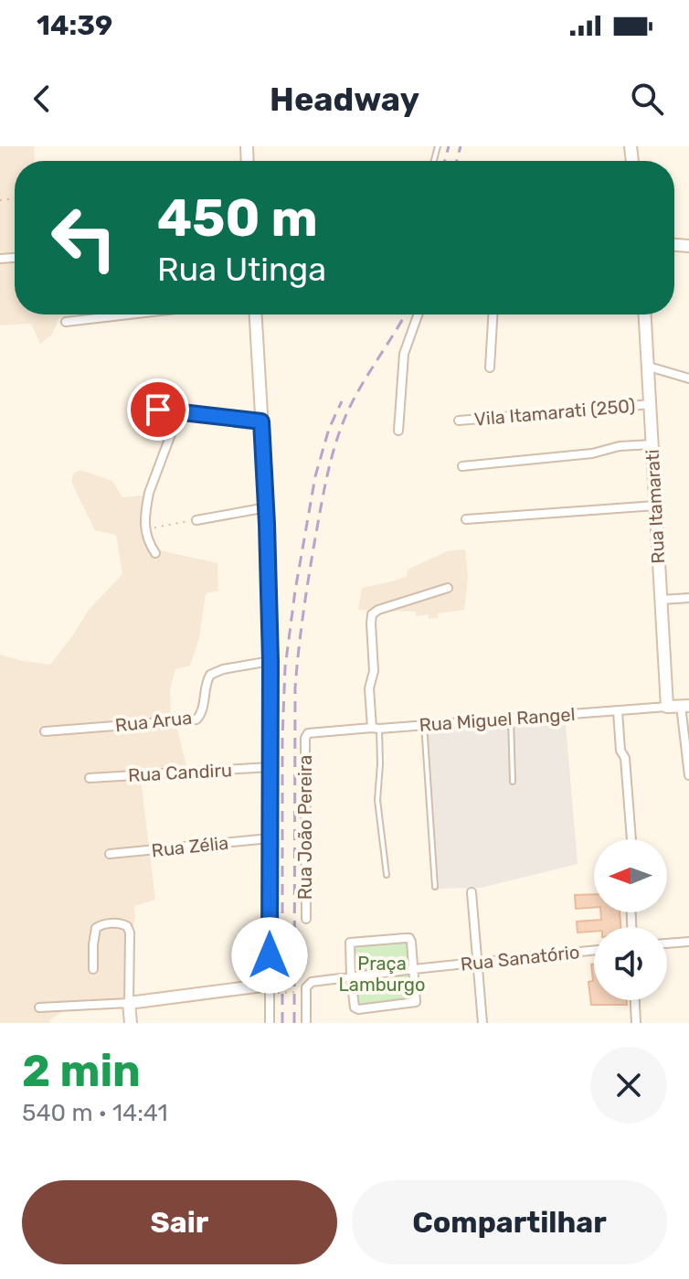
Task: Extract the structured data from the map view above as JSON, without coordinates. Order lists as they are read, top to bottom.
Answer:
{
  "streets": {
    "main road": ["Rua Itamarati", "Rua Miguel Rangel"],
    "street": [
      "Vila Itamarati (250)",
      "Rua Arua",
      "Rua Candiru",
      "Rua João Pereira",
      "Rua Zélia",
      "Rua Sanatório"
    ]
  },
  "crossings": [
    ["Vila Itamarati (250)", "Rua Itamarati"],
    ["Rua Itamarati", "Rua Miguel Rangel"],
    ["Rua Miguel Rangel", "Rua João Pereira"]
  ],
  "parks": ["Praça Lamburgo"],
  "north": "left",
  "page": {
    "status": "14:39",
    "header": "Headway",
    "turn": ["450 m", "Rua Utinga"],
    "heading": ["2 min", "540 m · 14:41"],
    "buttons": ["Sair", "Compartilhar"]
  }
}
